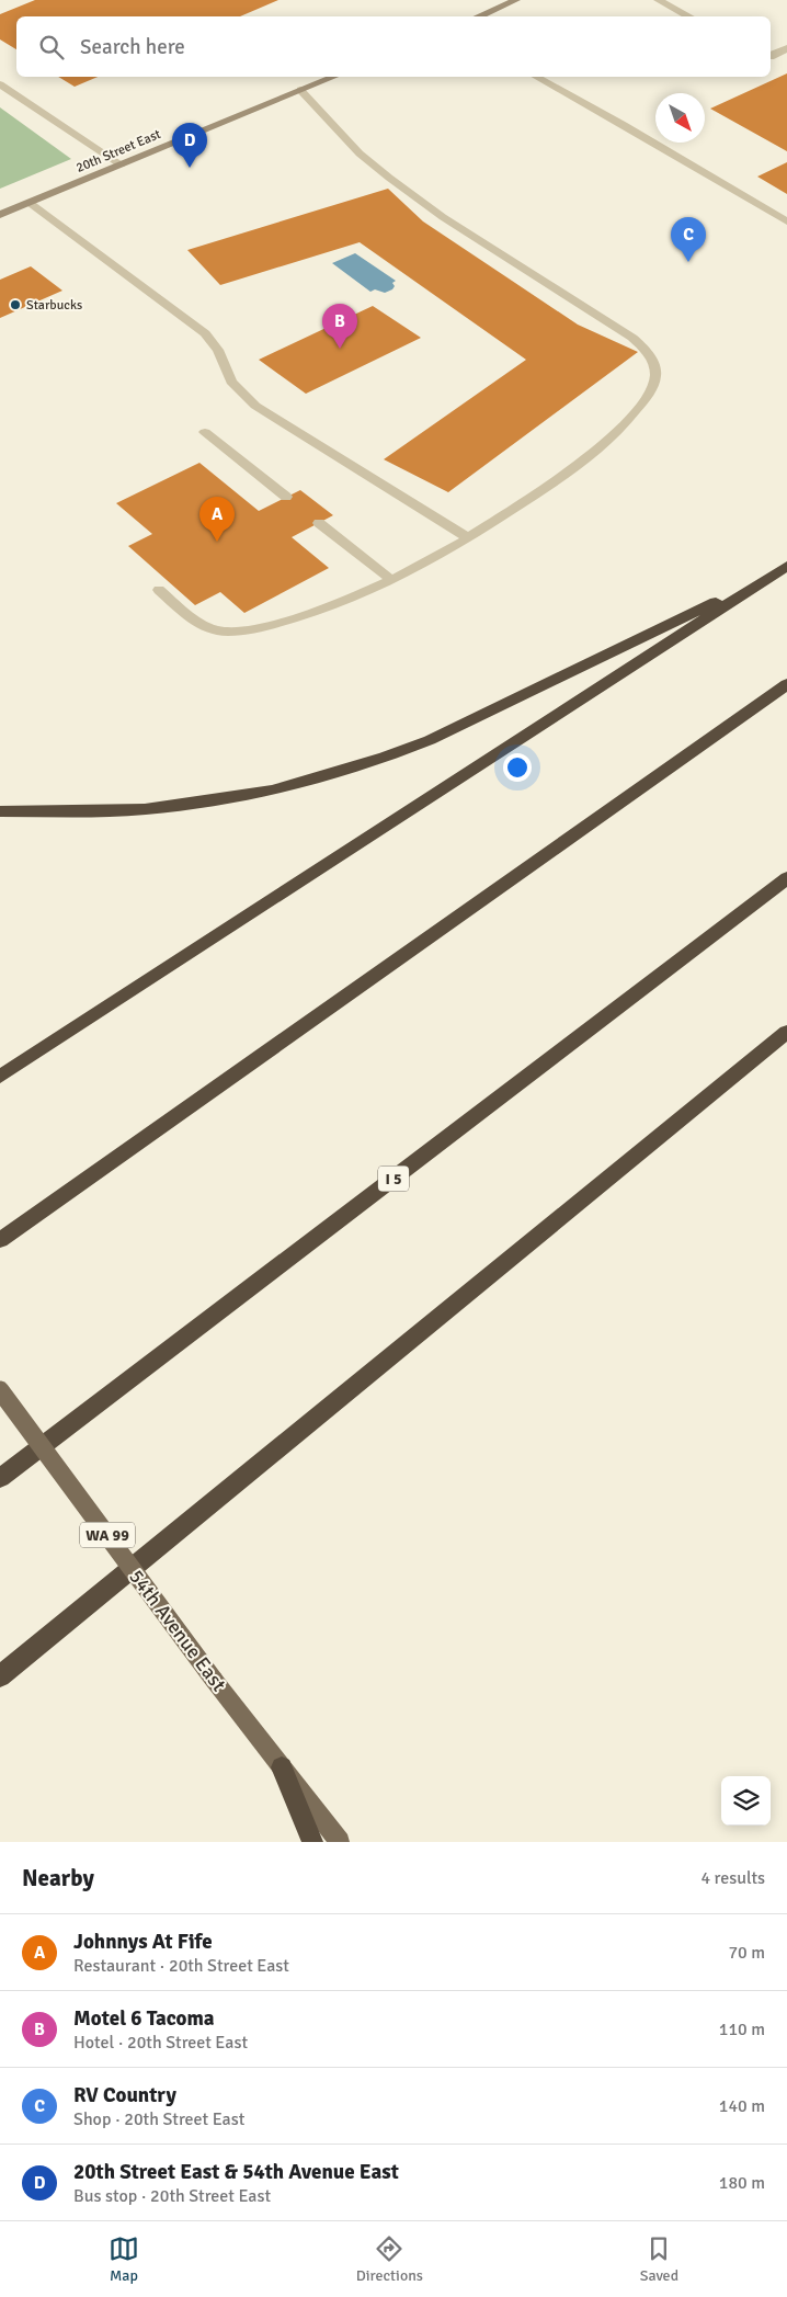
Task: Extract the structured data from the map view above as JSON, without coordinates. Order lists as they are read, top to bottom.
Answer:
{
  "streets": {
    "highway": ["I 5"],
    "main road": ["20th Street East", "WA 99", "54th Avenue East"]
  },
  "places": ["Starbucks"],
  "north": "bottom right",
  "page": {
    "search": "Search here",
    "pins": [
      "D",
      "C",
      "B",
      "A"
    ],
    "heading": ["Nearby", "4 results"],
    "list": [
      {
        "mark": "A",
        "name": "Johnnys At Fife",
        "note": "Restaurant · 20th Street East",
        "value": "70 m"
      },
      {
        "mark": "B",
        "name": "Motel 6 Tacoma",
        "note": "Hotel · 20th Street East",
        "value": "110 m"
      },
      {
        "mark": "C",
        "name": "RV Country",
        "note": "Shop · 20th Street East",
        "value": "140 m"
      },
      {
        "mark": "D",
        "name": "20th Street East & 54th Avenue East",
        "note": "Bus stop · 20th Street East",
        "value": "180 m"
      }
    ],
    "nav": ["Map", "Directions", "Saved"]
  }
}
